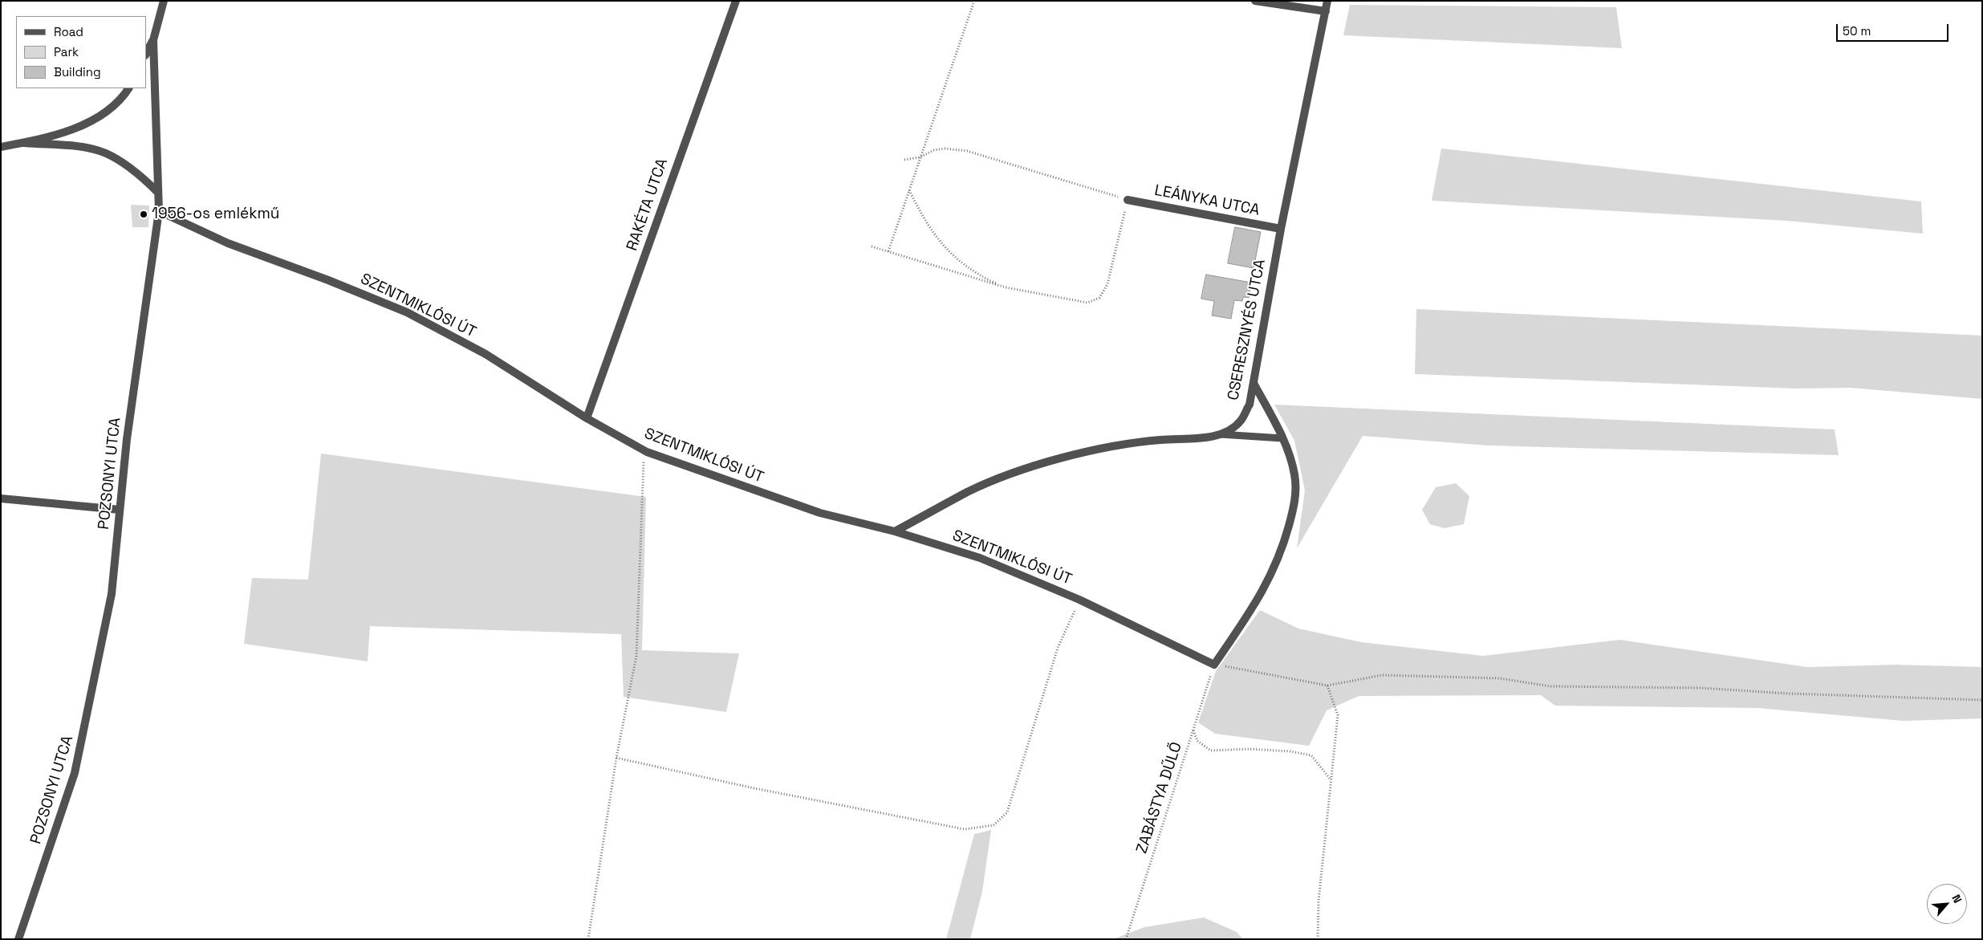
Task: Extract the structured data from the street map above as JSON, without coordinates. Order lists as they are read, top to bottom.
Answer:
{
  "streets": {
    "street": [
      "LEÁNYKA UTCA",
      "RAKÉTA UTCA",
      "SZENTMIKLÓSI ÚT",
      "CSERESZNYÉS UTCA",
      "POZSONYI UTCA"
    ],
    "path": ["ZABÁSTYA DŰLŐ"]
  },
  "crossings": [
    ["LEÁNYKA UTCA", "CSERESZNYÉS UTCA"],
    ["RAKÉTA UTCA", "SZENTMIKLÓSI ÚT"],
    ["SZENTMIKLÓSI ÚT", "CSERESZNYÉS UTCA"],
    ["SZENTMIKLÓSI ÚT", "POZSONYI UTCA"],
    ["SZENTMIKLÓSI ÚT", "ZABÁSTYA DŰLŐ"]
  ],
  "places": ["1956-os emlékmű"],
  "legend": ["Road", "Park", "Building"],
  "scale_bar": "50 m",
  "north": "top right"
}
